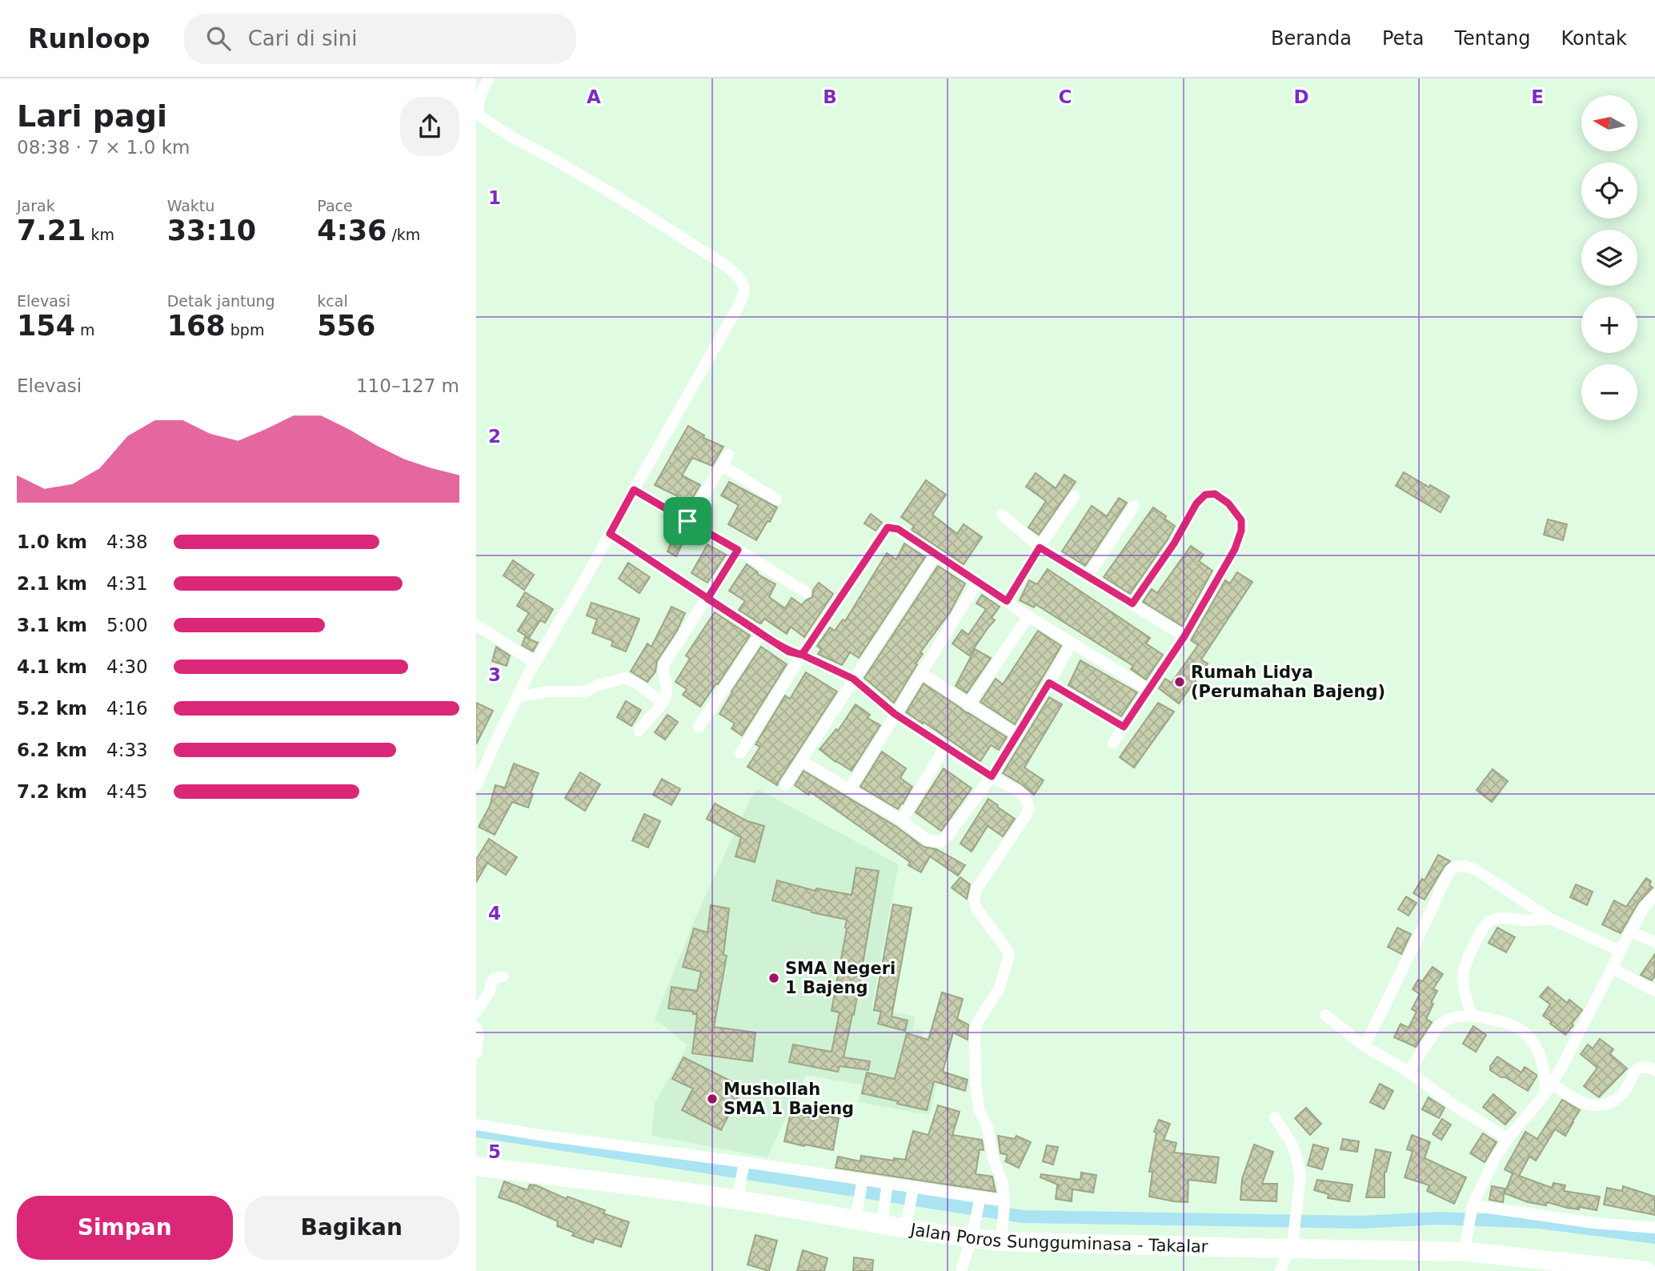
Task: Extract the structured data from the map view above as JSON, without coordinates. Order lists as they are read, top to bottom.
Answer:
{
  "streets": {
    "highway": ["Jalan Poros Sungguminasa - Takalar"]
  },
  "places": ["Rumah Lidya (Perumahan Bajeng)", "SMA Negeri 1 Bajeng", "Mushollah SMA 1 Bajeng"],
  "north": "left",
  "page": {
    "header": "Runloop",
    "search": "Cari di sini",
    "nav": [
      "Beranda",
      "Peta",
      "Tentang",
      "Kontak"
    ],
    "heading": ["Lari pagi", "08:38 · 7 × 1.0 km"],
    "map_buttons": ["+", "−"],
    "stats": [
      ["Jarak", "7.21 km"],
      ["Waktu", "33:10"],
      ["Pace", "4:36 /km"],
      ["Elevasi", "154 m"],
      ["Detak jantung", "168 bpm"],
      ["kcal", "556"]
    ],
    "chart": ["Elevasi", "110–127 m"],
    "list": [
      {
        "name": "1.0 km",
        "note": "4:38"
      },
      {
        "name": "2.1 km",
        "note": "4:31"
      },
      {
        "name": "3.1 km",
        "note": "5:00"
      },
      {
        "name": "4.1 km",
        "note": "4:30"
      },
      {
        "name": "5.2 km",
        "note": "4:16"
      },
      {
        "name": "6.2 km",
        "note": "4:33"
      },
      {
        "name": "7.2 km",
        "note": "4:45"
      }
    ],
    "buttons": ["Simpan", "Bagikan"]
  },
  "grid": {
    "columns": [
      "A",
      "B",
      "C",
      "D",
      "E"
    ],
    "rows": [
      "1",
      "2",
      "3",
      "4",
      "5"
    ]
  }
}
